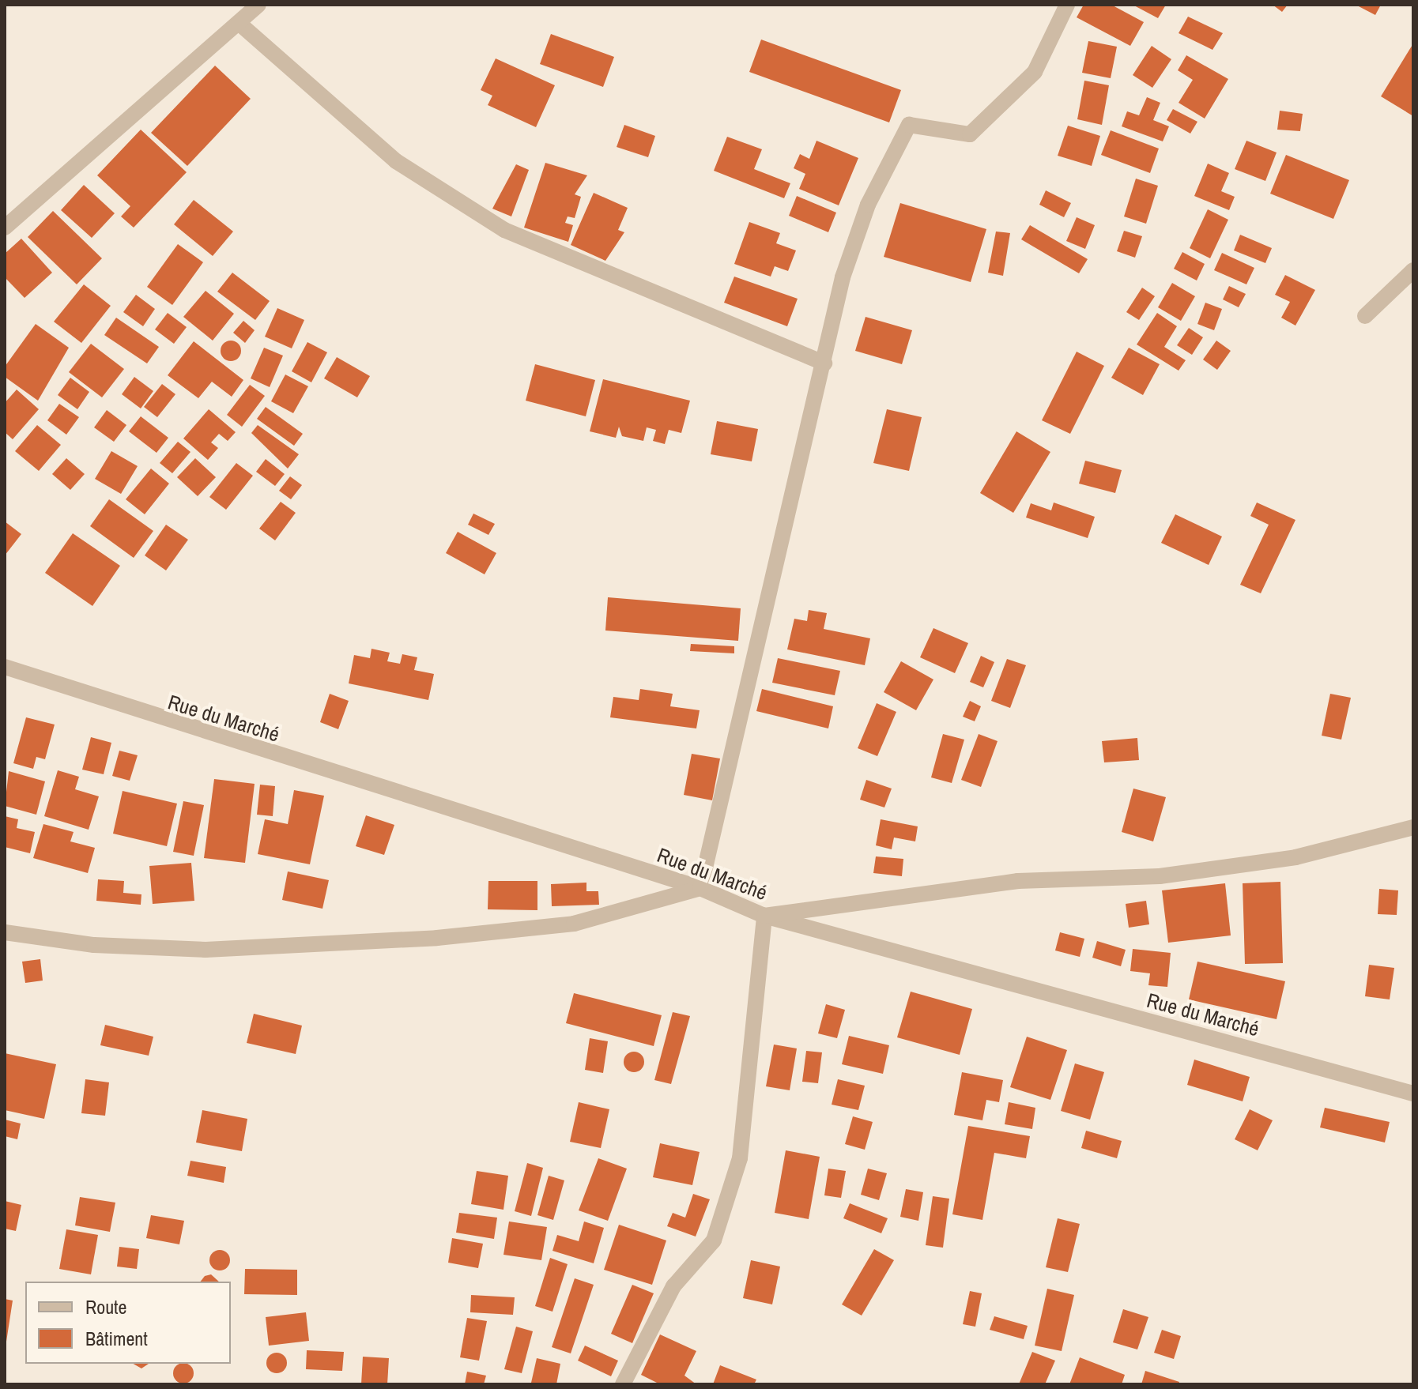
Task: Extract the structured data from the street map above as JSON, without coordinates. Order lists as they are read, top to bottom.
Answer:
{
  "streets": {
    "street": ["Rue du Marché"]
  },
  "legend": ["Route", "Bâtiment"]
}
